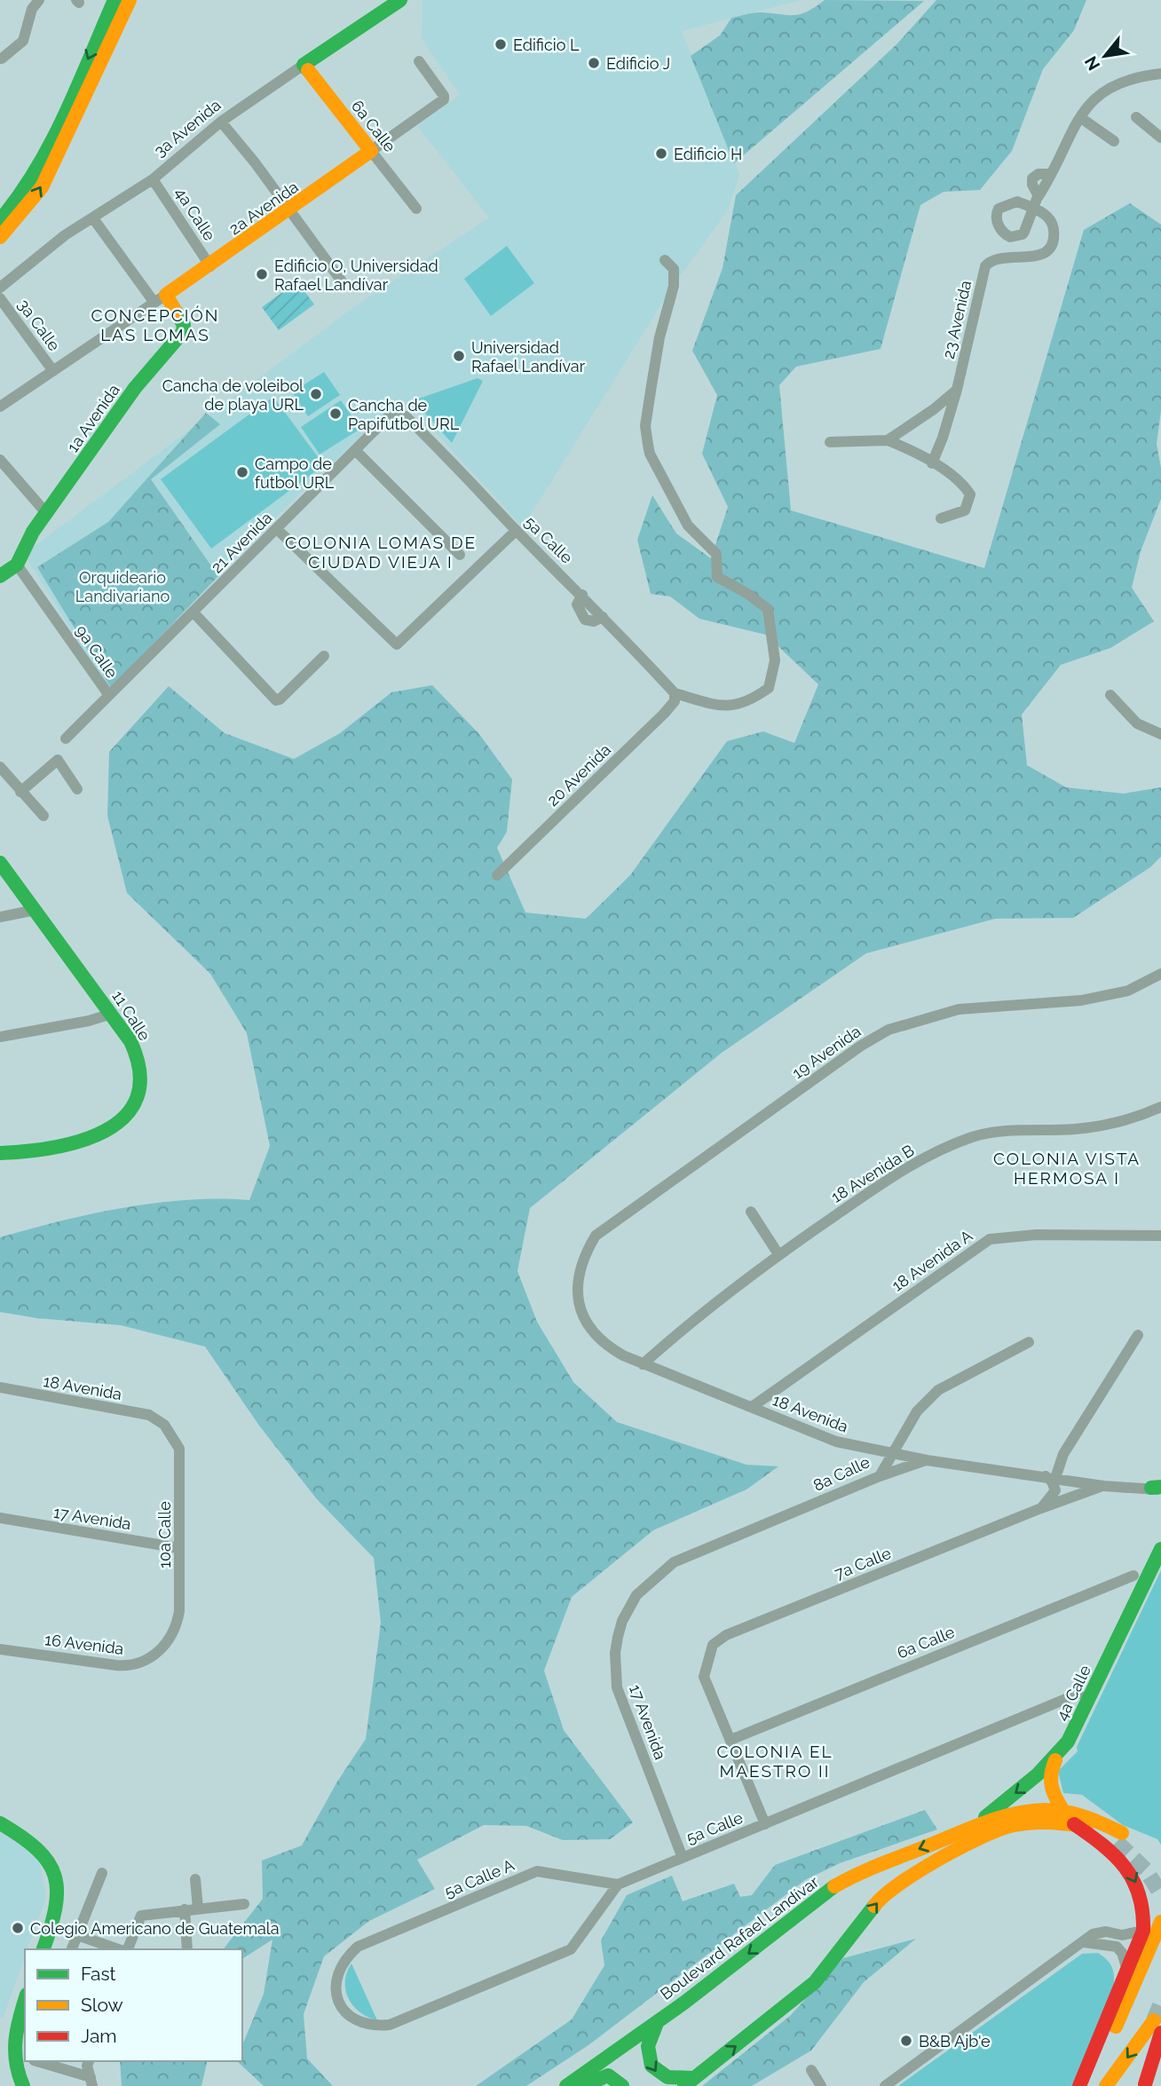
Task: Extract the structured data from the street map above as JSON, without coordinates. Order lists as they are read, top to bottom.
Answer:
{
  "streets": {
    "main road": [
      "6a Calle",
      "3a Avenida",
      "2a Avenida",
      "4a Calle",
      "1a Avenida",
      "11 Calle",
      "Boulevard Rafael Landívar"
    ],
    "street": [
      "23 Avenida",
      "3a Calle",
      "5a Calle",
      "21 Avenida",
      "9a Calle",
      "20 Avenida",
      "19 Avenida",
      "18 Avenida B",
      "18 Avenida A",
      "18 Avenida",
      "8a Calle",
      "17 Avenida",
      "10a Calle",
      "7a Calle",
      "16 Avenida",
      "5a Calle A"
    ]
  },
  "crossings": [
    ["6a Calle", "3a Avenida"],
    ["6a Calle", "2a Avenida"],
    ["6a Calle", "7a Calle"],
    ["3a Avenida", "4a Calle"],
    ["2a Avenida", "4a Calle"],
    ["2a Avenida", "3a Calle"],
    ["2a Avenida", "1a Avenida"],
    ["4a Calle", "Boulevard Rafael Landívar"],
    ["1a Avenida", "9a Calle"],
    ["5a Calle", "21 Avenida"],
    ["5a Calle", "20 Avenida"],
    ["5a Calle", "17 Avenida"],
    ["5a Calle", "5a Calle A"],
    ["21 Avenida", "9a Calle"],
    ["19 Avenida", "18 Avenida"],
    ["18 Avenida B", "18 Avenida"],
    ["18 Avenida A", "18 Avenida"],
    ["18 Avenida", "8a Calle"],
    ["18 Avenida", "10a Calle"],
    ["18 Avenida", "7a Calle"],
    ["8a Calle", "17 Avenida"],
    ["17 Avenida", "10a Calle"],
    ["10a Calle", "16 Avenida"]
  ],
  "districts": [
    "CONCEPCIÓN LAS LOMAS",
    "COLONIA LOMAS DE CIUDAD VIEJA I",
    "COLONIA VISTA HERMOSA I",
    "COLONIA EL MAESTRO II"
  ],
  "parks": ["Orquideario Landivariano"],
  "places": [
    "Edificio L",
    "Edificio J",
    "Edificio H",
    "Edificio O, Universidad Rafael Landívar",
    "Universidad Rafael Landívar",
    "Cancha de voleibol de playa URL",
    "Cancha de Papifutbol URL",
    "Campo de futbol URL",
    "Colegio Americano de Guatemala",
    "B&B Ajb'e"
  ],
  "legend": ["Fast", "Slow", "Jam"],
  "north": "bottom left"
}
